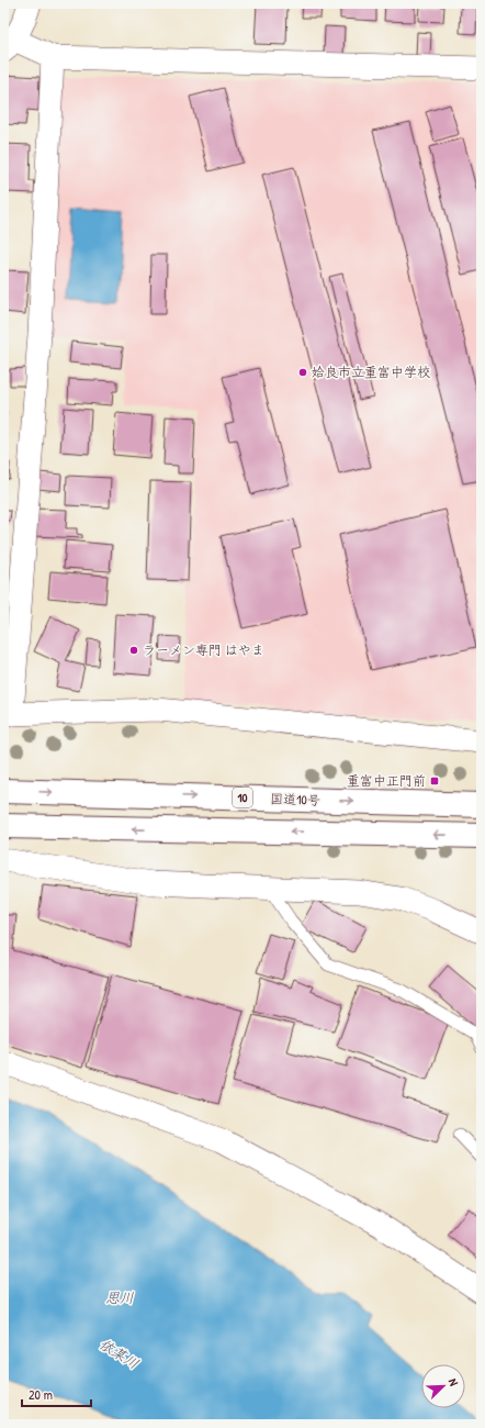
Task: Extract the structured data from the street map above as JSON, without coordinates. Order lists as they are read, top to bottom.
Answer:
{
  "streets": {
    "highway": ["10", "国道10号"]
  },
  "water": ["思川", "依某川"],
  "places": {
    "other": ["姶良市立重富中学校", "ラーメン専門 はやま"],
    "transit": ["重富中正門前"]
  },
  "scale_bar": "20 m",
  "north": "top right"
}
